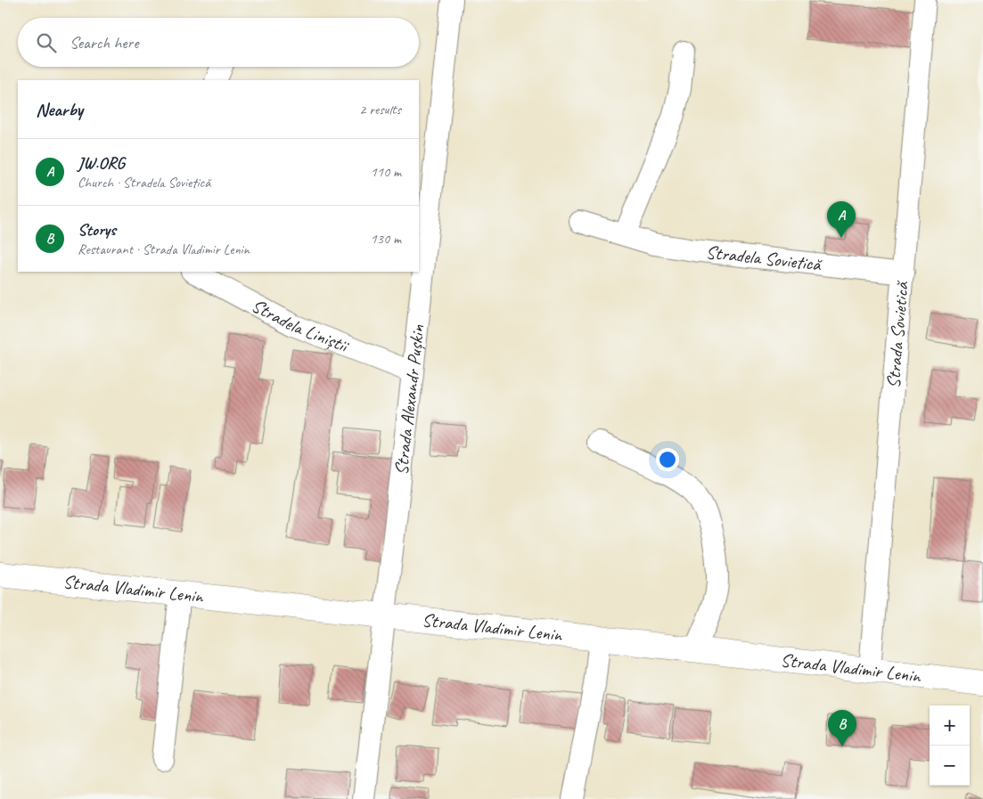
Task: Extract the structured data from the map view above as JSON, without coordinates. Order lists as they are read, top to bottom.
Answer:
{
  "streets": {
    "main road": ["Strada Vladimir Lenin"],
    "street": [
      "Stradela Sovietică",
      "Stradela Liniștii",
      "Strada Sovietică",
      "Strada Alexandr Pușkin"
    ]
  },
  "crossings": [
    ["Stradela Sovietică", "Strada Sovietică"],
    ["Stradela Liniștii", "Strada Alexandr Pușkin"],
    ["Strada Sovietică", "Strada Vladimir Lenin"],
    ["Strada Alexandr Pușkin", "Strada Vladimir Lenin"]
  ],
  "page": {
    "search": "Search here",
    "heading": ["Nearby", "2 results"],
    "list": [
      {
        "mark": "A",
        "name": "JW.ORG",
        "note": "Church · Stradela Sovietică",
        "value": "110 m"
      },
      {
        "mark": "B",
        "name": "Storys",
        "note": "Restaurant · Strada Vladimir Lenin",
        "value": "130 m"
      }
    ],
    "pins": ["A", "B"],
    "map_buttons": ["+", "−"]
  }
}
